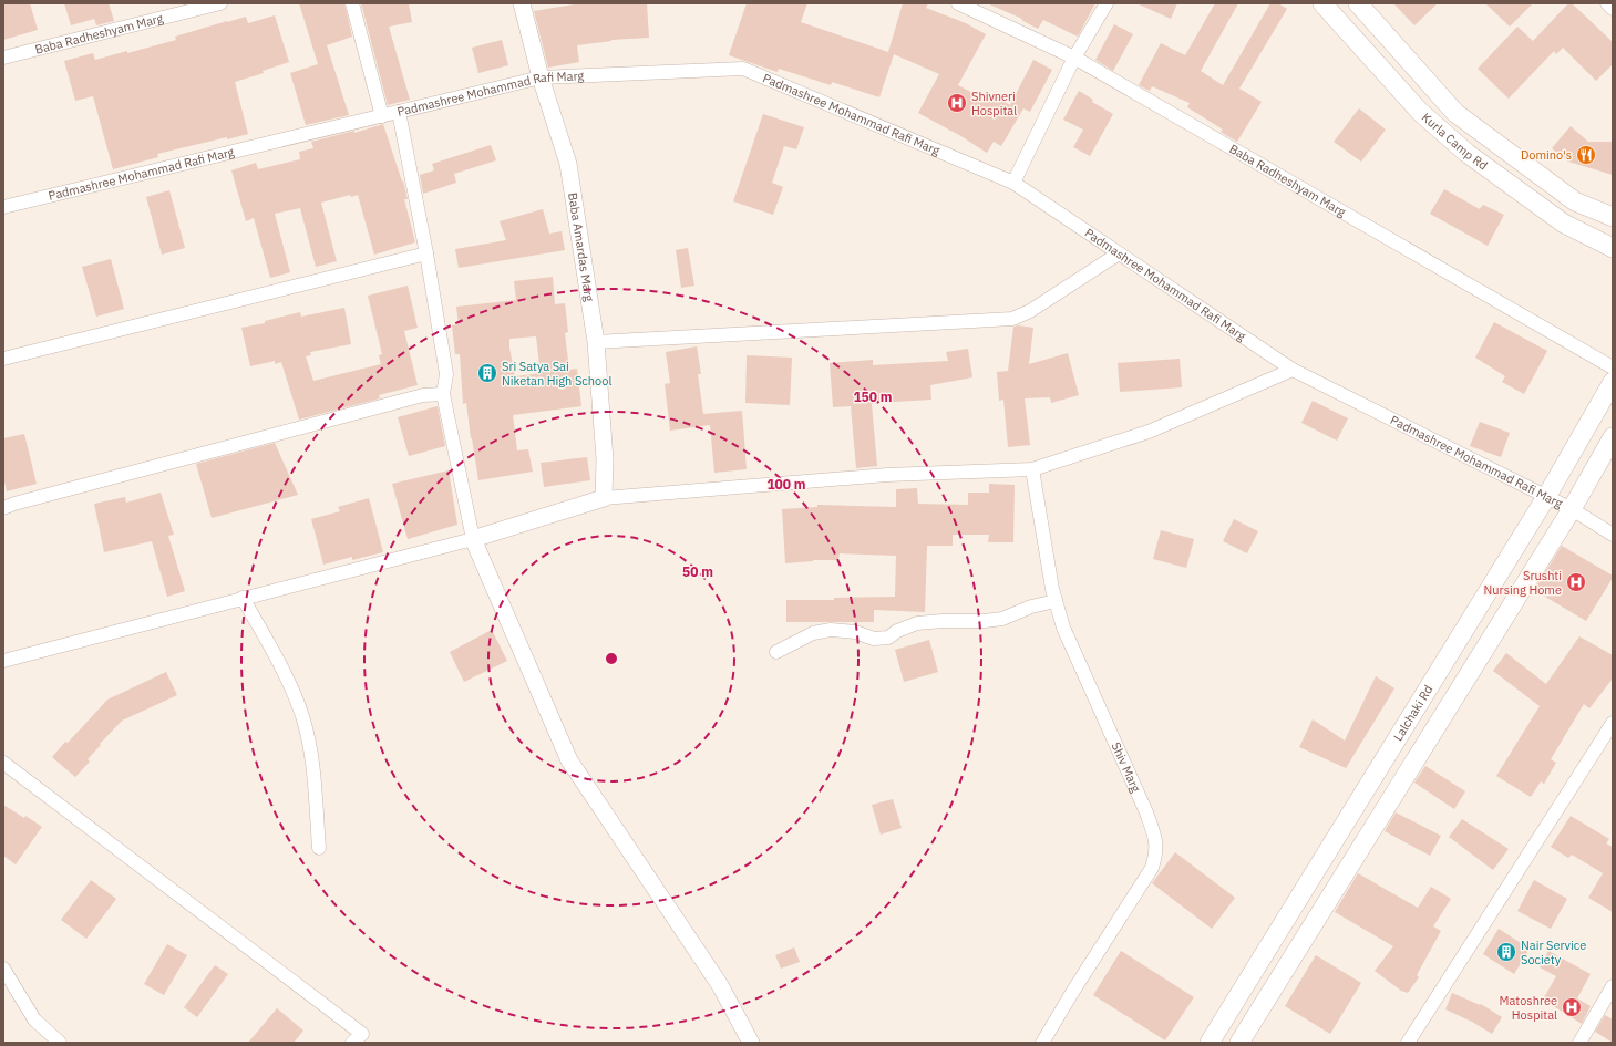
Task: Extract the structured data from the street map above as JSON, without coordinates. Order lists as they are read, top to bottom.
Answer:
{
  "streets": {
    "main road": ["Kurla Camp Rd", "Lalchaki Rd"],
    "street": [
      "Baba Radheshyam Marg",
      "Padmashree Mohammad Rafi Marg",
      "Baba Amardas Marg",
      "Shiv Marg"
    ]
  },
  "crossings": [
    ["Padmashree Mohammad Rafi Marg", "Baba Amardas Marg"],
    ["Padmashree Mohammad Rafi Marg", "Lalchaki Rd"]
  ],
  "places": {
    "hospital": ["Shivneri Hospital", "Srushti Nursing Home", "Matoshree Hospital"],
    "restaurant": ["Domino's"],
    "building": ["Sri Satya Sai Niketan High School", "Nair Service Society"]
  },
  "rings": ["150 m", "100 m", "50 m"]
}
